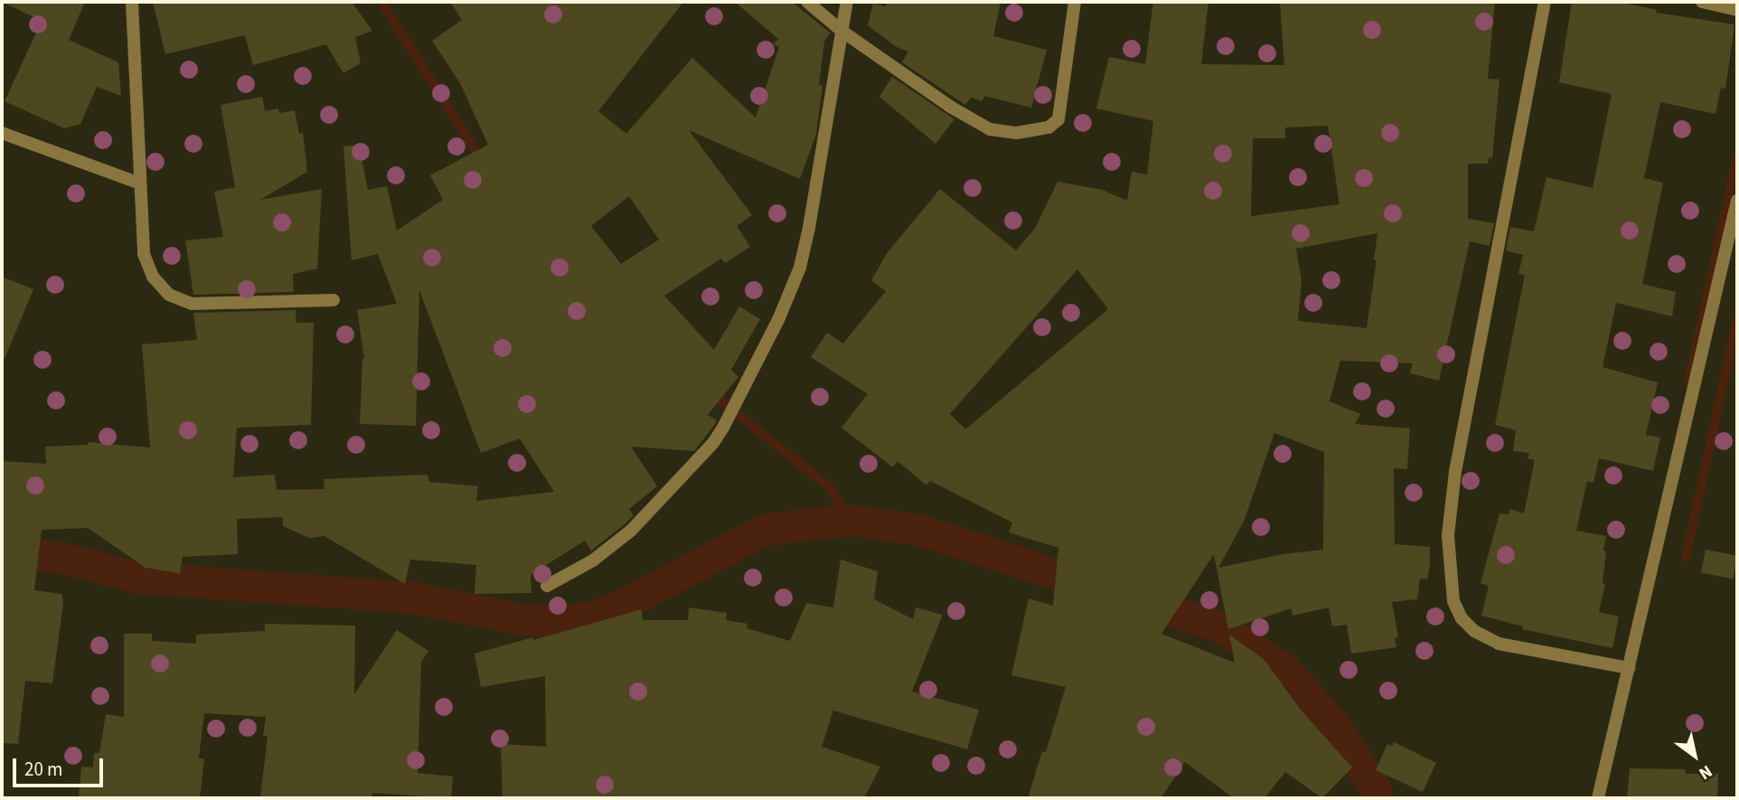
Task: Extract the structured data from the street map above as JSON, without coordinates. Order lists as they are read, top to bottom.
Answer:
{
  "scale_bar": "20 m",
  "north": "bottom right"
}
